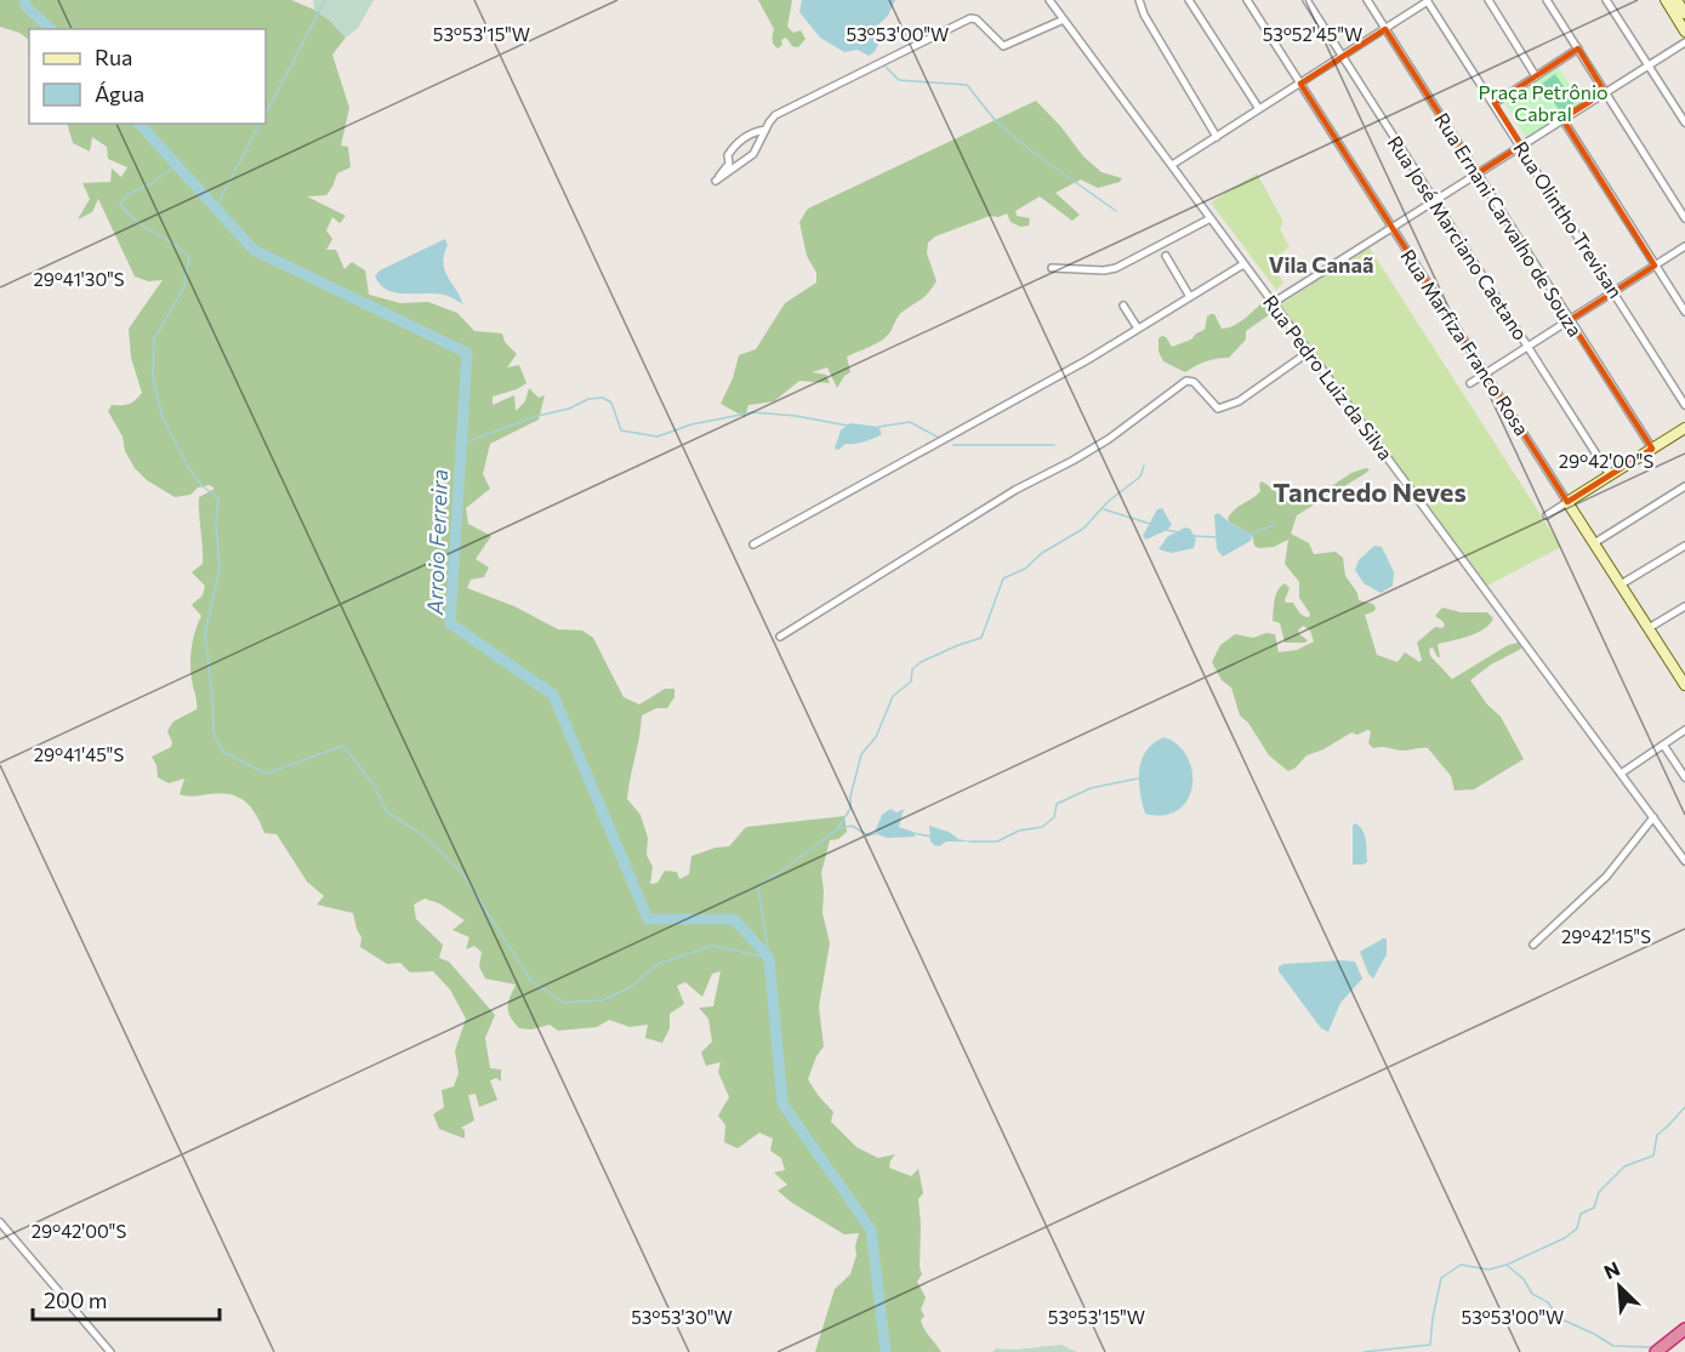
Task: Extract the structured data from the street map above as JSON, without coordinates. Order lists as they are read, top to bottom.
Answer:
{
  "streets": {
    "street": [
      "Rua Olintho Trevisan",
      "Rua Ernani Carvalho de Souza",
      "Rua José Marciano Caetano",
      "Rua Marfiza Franco Rosa",
      "Rua Pedro Luiz da Silva"
    ]
  },
  "districts": ["Vila Canaã", "Tancredo Neves"],
  "water": ["Arroio Ferreira"],
  "parks": ["Praça Petrônio Cabral"],
  "legend": ["Rua", "Água"],
  "scale_bar": "200 m",
  "north": "top left",
  "coordinates": [
    "53°53'15\"W",
    "53°53'00\"W",
    "53°52'45\"W",
    "29°41'30\"S",
    "29°42'00\"S",
    "29°41'45\"S",
    "29°42'15\"S",
    "53°53'30\"W"
  ]
}
